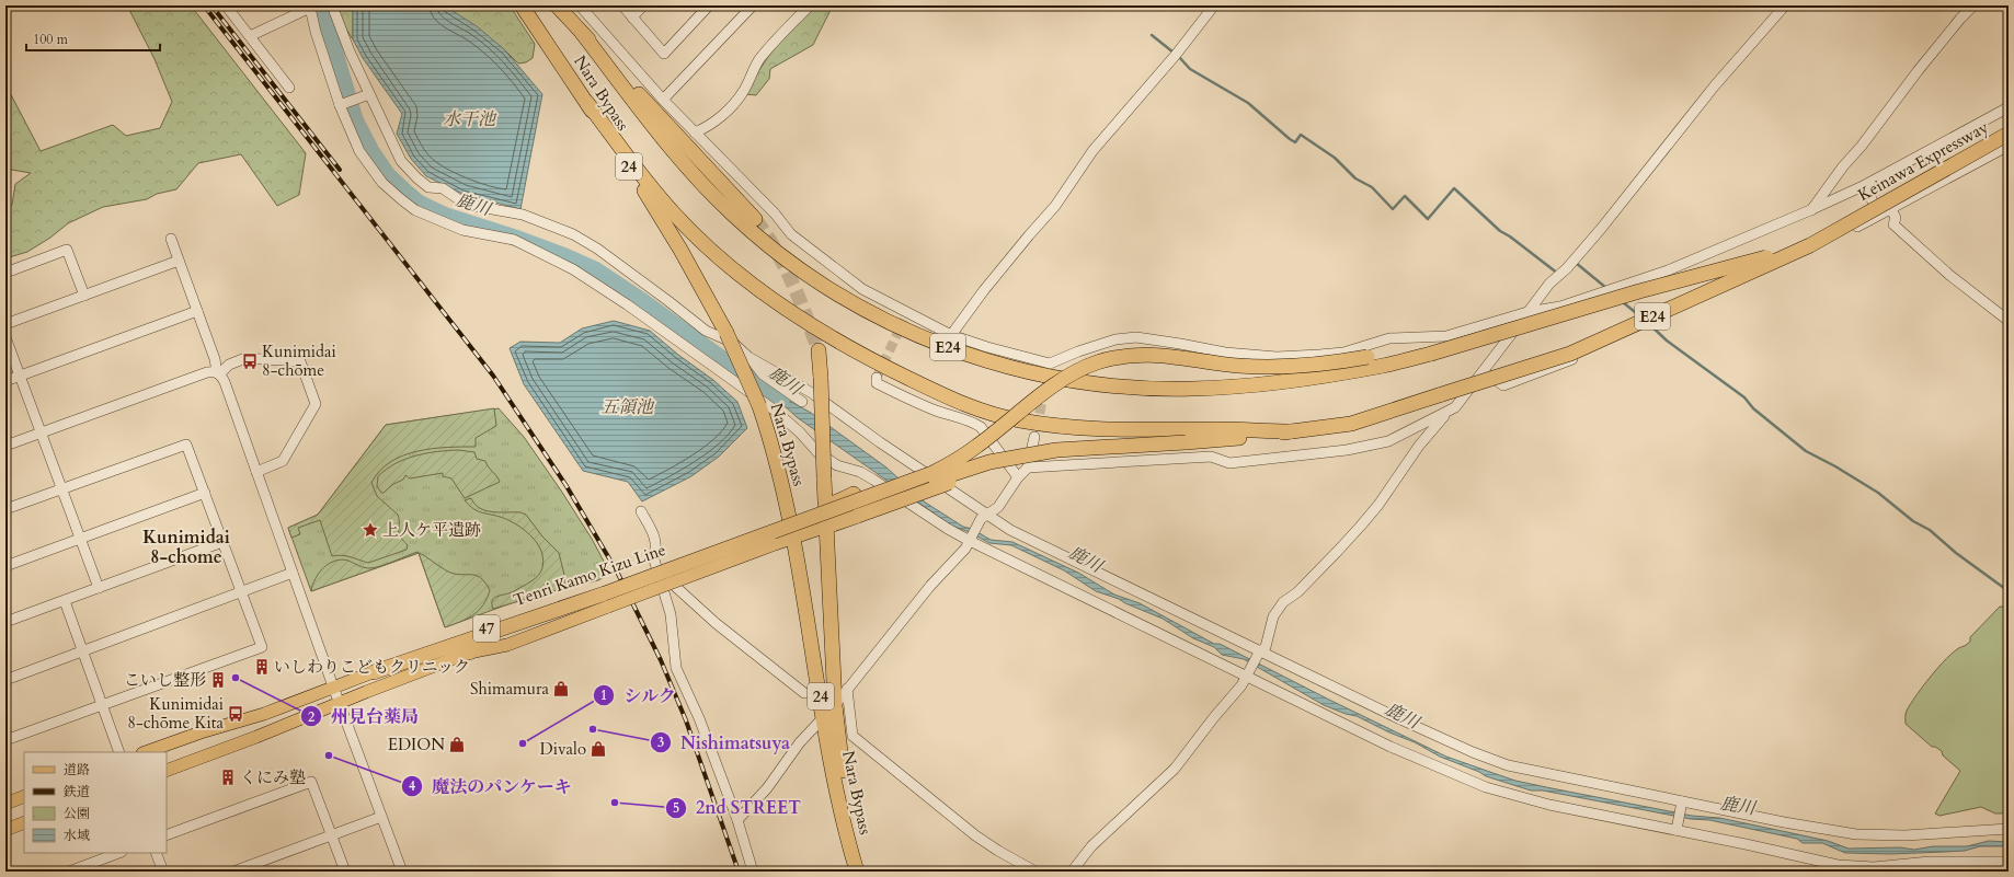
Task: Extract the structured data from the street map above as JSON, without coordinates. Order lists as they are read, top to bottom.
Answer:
{
  "streets": {
    "highway": [
      "Nara Bypass",
      "Keinawa Expressway",
      "24",
      "E24"
    ],
    "main road": ["Tenri Kamo Kizu Line", "47"]
  },
  "crossings": [
    ["Nara Bypass", "E24"],
    ["Nara Bypass", "Tenri Kamo Kizu Line"],
    ["Keinawa Expressway", "E24"]
  ],
  "districts": ["Kunimidai 8-chome"],
  "water": ["水干池", "鹿川", "五領池"],
  "places": {
    "bus stop": ["Kunimidai 8-chōme", "Kunimidai 8-chōme Kita"],
    "place": ["上人ケ平遺跡"],
    "building": ["いしわりこどもクリニック", "こいし整形", "くにみ塾"],
    "other": [
      "州見台薬局",
      "Nishimatsuya",
      "シルク",
      "魔法のパンケーキ",
      "2nd STREET"
    ],
    "shop": ["Shimamura", "EDION", "Divalo"]
  },
  "legend": [
    "道路",
    "鉄道",
    "公園",
    "水域"
  ],
  "scale_bar": "100 m"
}
